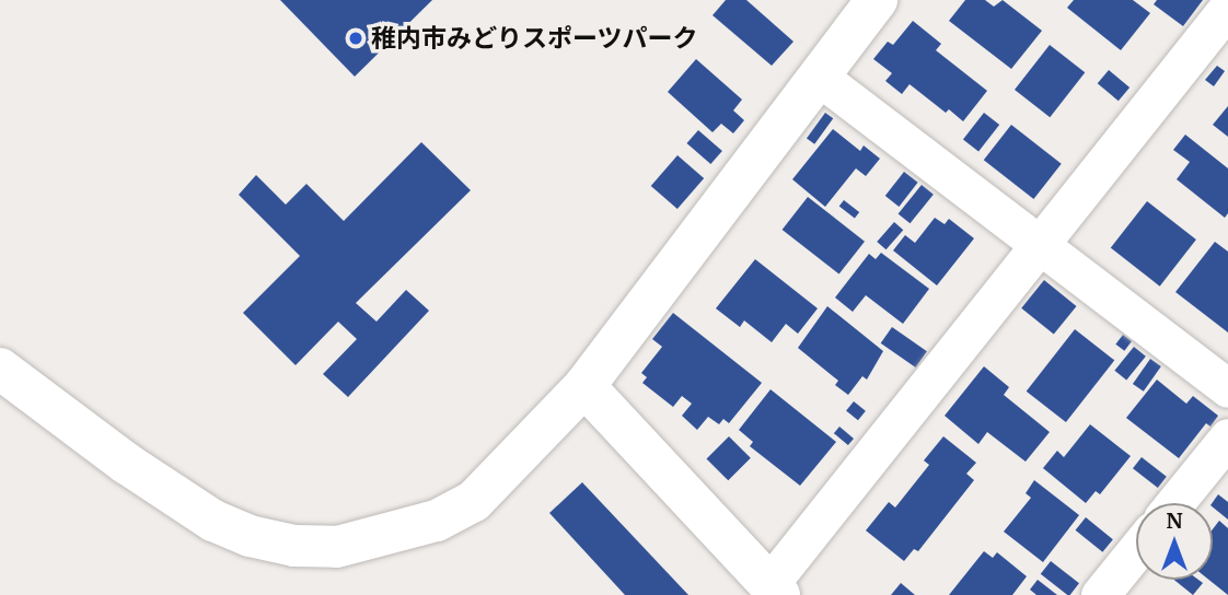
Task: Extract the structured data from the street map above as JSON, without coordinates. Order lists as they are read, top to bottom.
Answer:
{
  "places": ["稚内市みどりスポーツパーク"],
  "north": "top"
}
